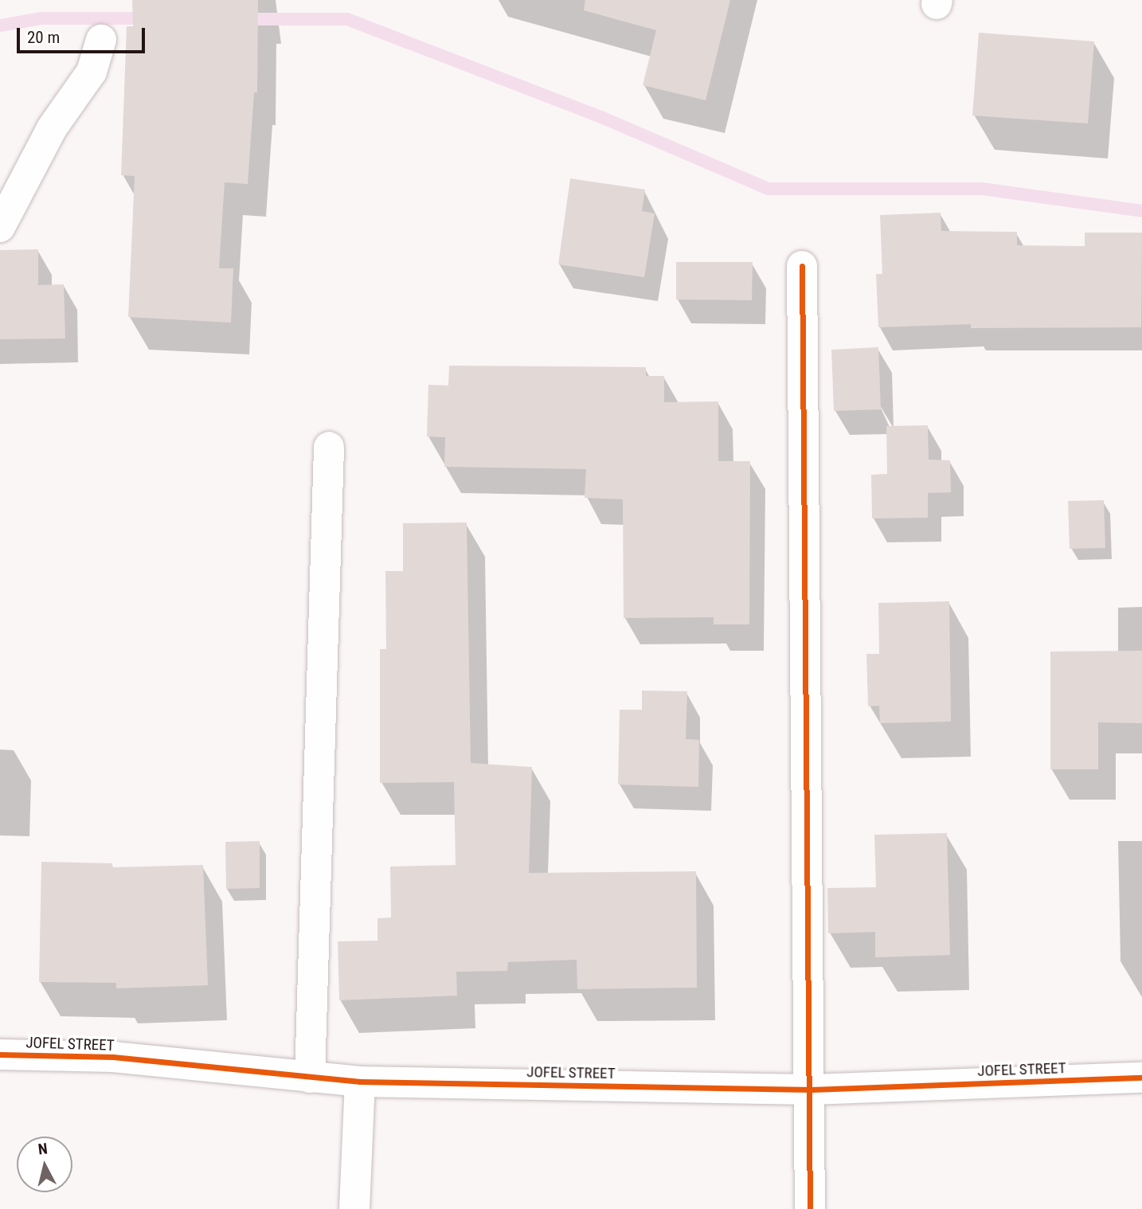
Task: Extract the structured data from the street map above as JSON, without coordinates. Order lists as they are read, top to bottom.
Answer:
{
  "streets": {
    "street": ["JOFEL STREET"]
  },
  "scale_bar": "20 m",
  "north": "top"
}
